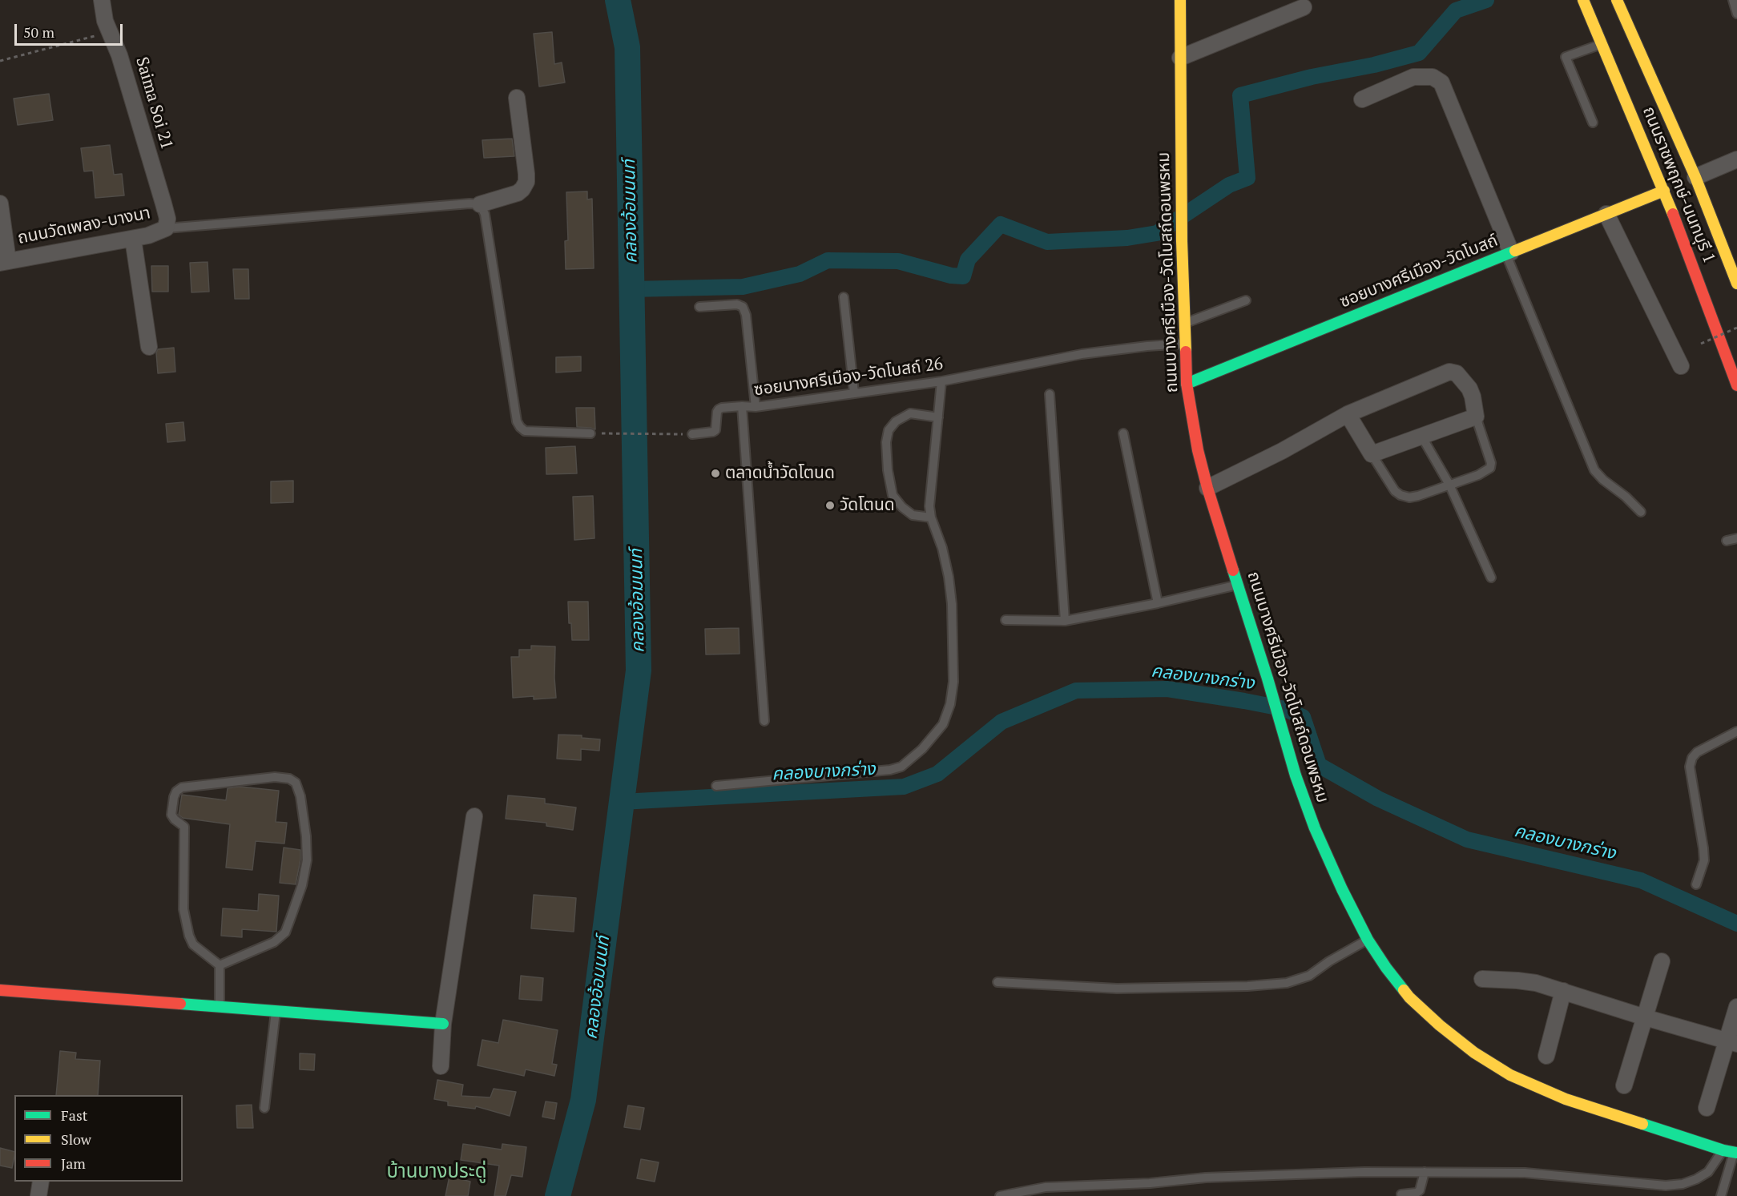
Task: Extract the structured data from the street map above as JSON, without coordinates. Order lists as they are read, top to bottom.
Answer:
{
  "streets": {
    "street": [
      "Saima Soi 21",
      "ถนนราชพฤกษ์-นนทบุรี 1",
      "ถนนวัดเพลง-บางนา",
      "ซอยบางศรีเมือง-วัดโบสถ์",
      "ถนนบางศรีเมือง-วัดโบสถ์ดอนพรหม"
    ],
    "lane": ["ซอยบางศรีเมือง-วัดโบสถ์ 26"]
  },
  "crossings": [
    ["Saima Soi 21", "ถนนวัดเพลง-บางนา"],
    ["ถนนราชพฤกษ์-นนทบุรี 1", "ซอยบางศรีเมือง-วัดโบสถ์"],
    ["ซอยบางศรีเมือง-วัดโบสถ์", "ถนนบางศรีเมือง-วัดโบสถ์ดอนพรหม"],
    ["ถนนบางศรีเมือง-วัดโบสถ์ดอนพรหม", "ซอยบางศรีเมือง-วัดโบสถ์ 26"]
  ],
  "districts": ["บ้านบางประดู่"],
  "water": ["คลองอ้อมนนท์", "คลองบางกร่าง"],
  "places": ["ตลาดน้ำวัดโตนด", "วัดโตนด"],
  "legend": ["Fast", "Slow", "Jam"],
  "scale_bar": "50 m"
}
